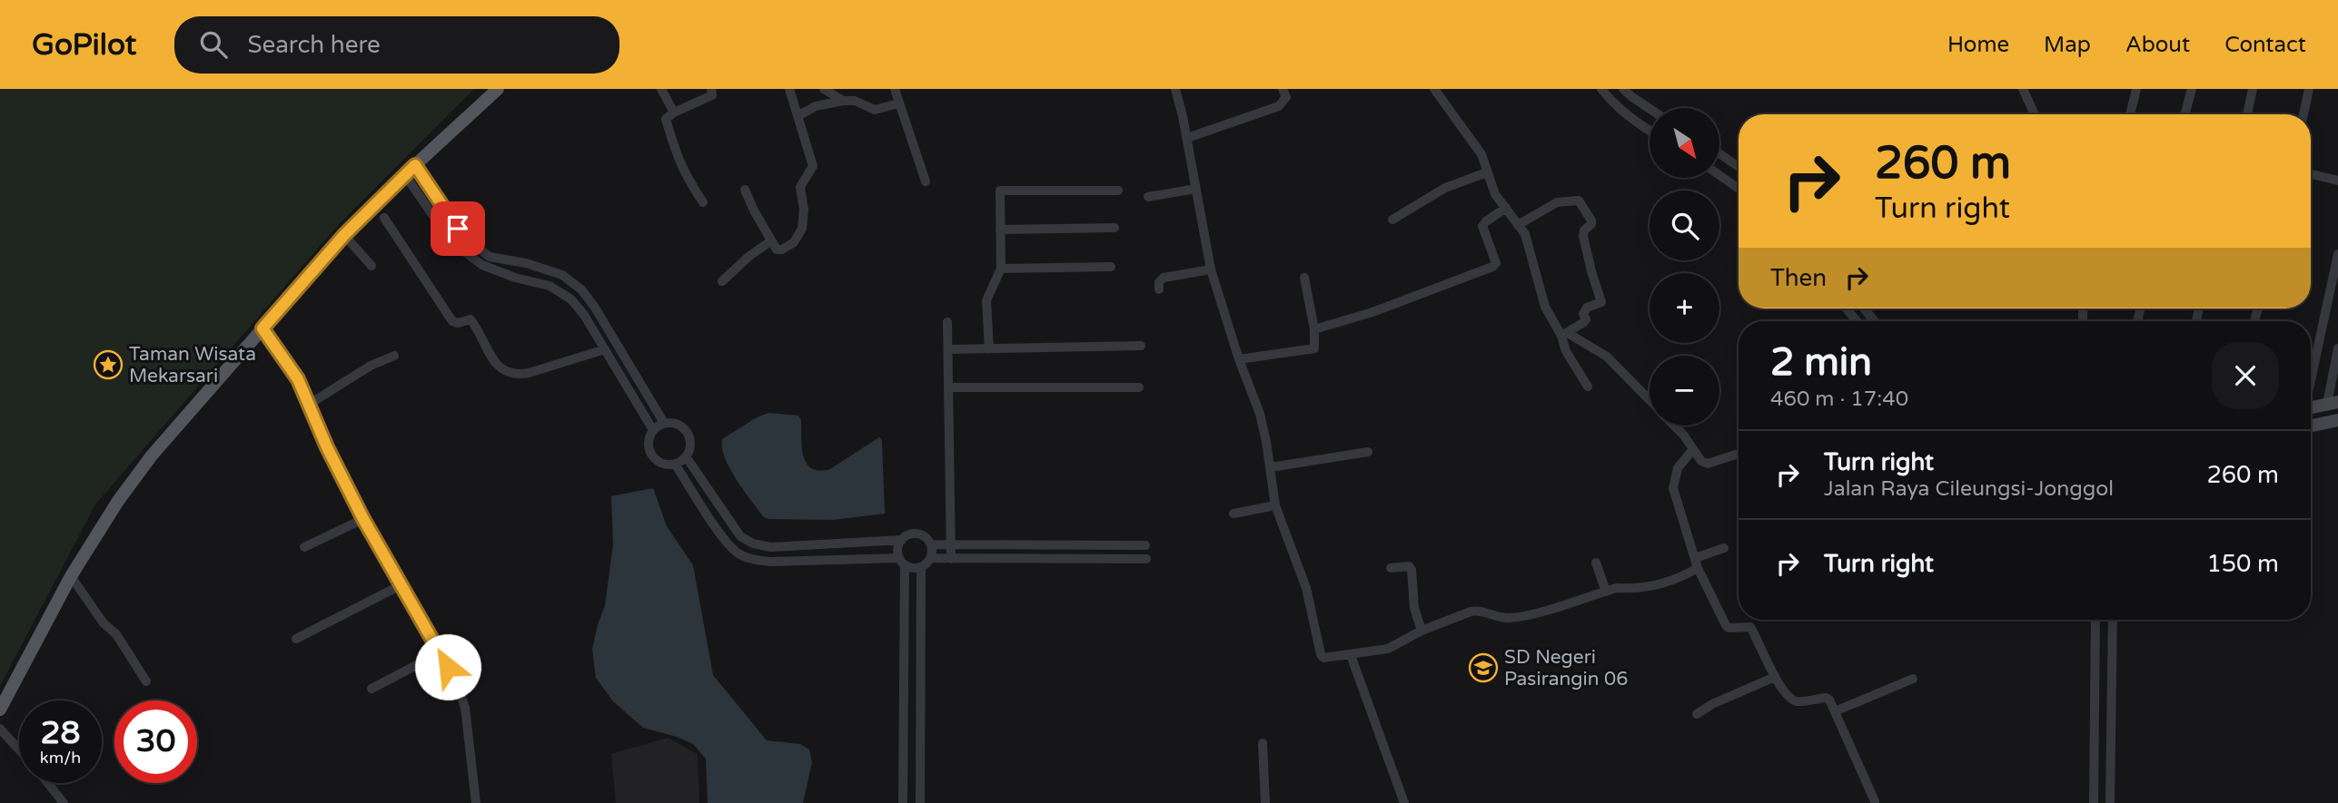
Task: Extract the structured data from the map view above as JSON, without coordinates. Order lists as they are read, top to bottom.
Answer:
{
  "places": {
    "place": ["Taman Wisata Mekarsari"],
    "school or university": ["SD Negeri Pasirangin 06"]
  },
  "north": "bottom right",
  "page": {
    "header": "GoPilot",
    "search": "Search here",
    "nav": [
      "Home",
      "Map",
      "About",
      "Contact"
    ],
    "map_buttons": ["+", "−"],
    "turn": ["260 m", "Turn right"],
    "then": "Then",
    "heading": ["2 min", "460 m · 17:40"],
    "list": [
      {
        "name": "Turn right",
        "note": "Jalan Raya Cileungsi-Jonggol",
        "value": "260 m"
      },
      {
        "name": "Turn right",
        "value": "150 m"
      }
    ],
    "speed": "28 km/h",
    "limit": "30"
  }
}
